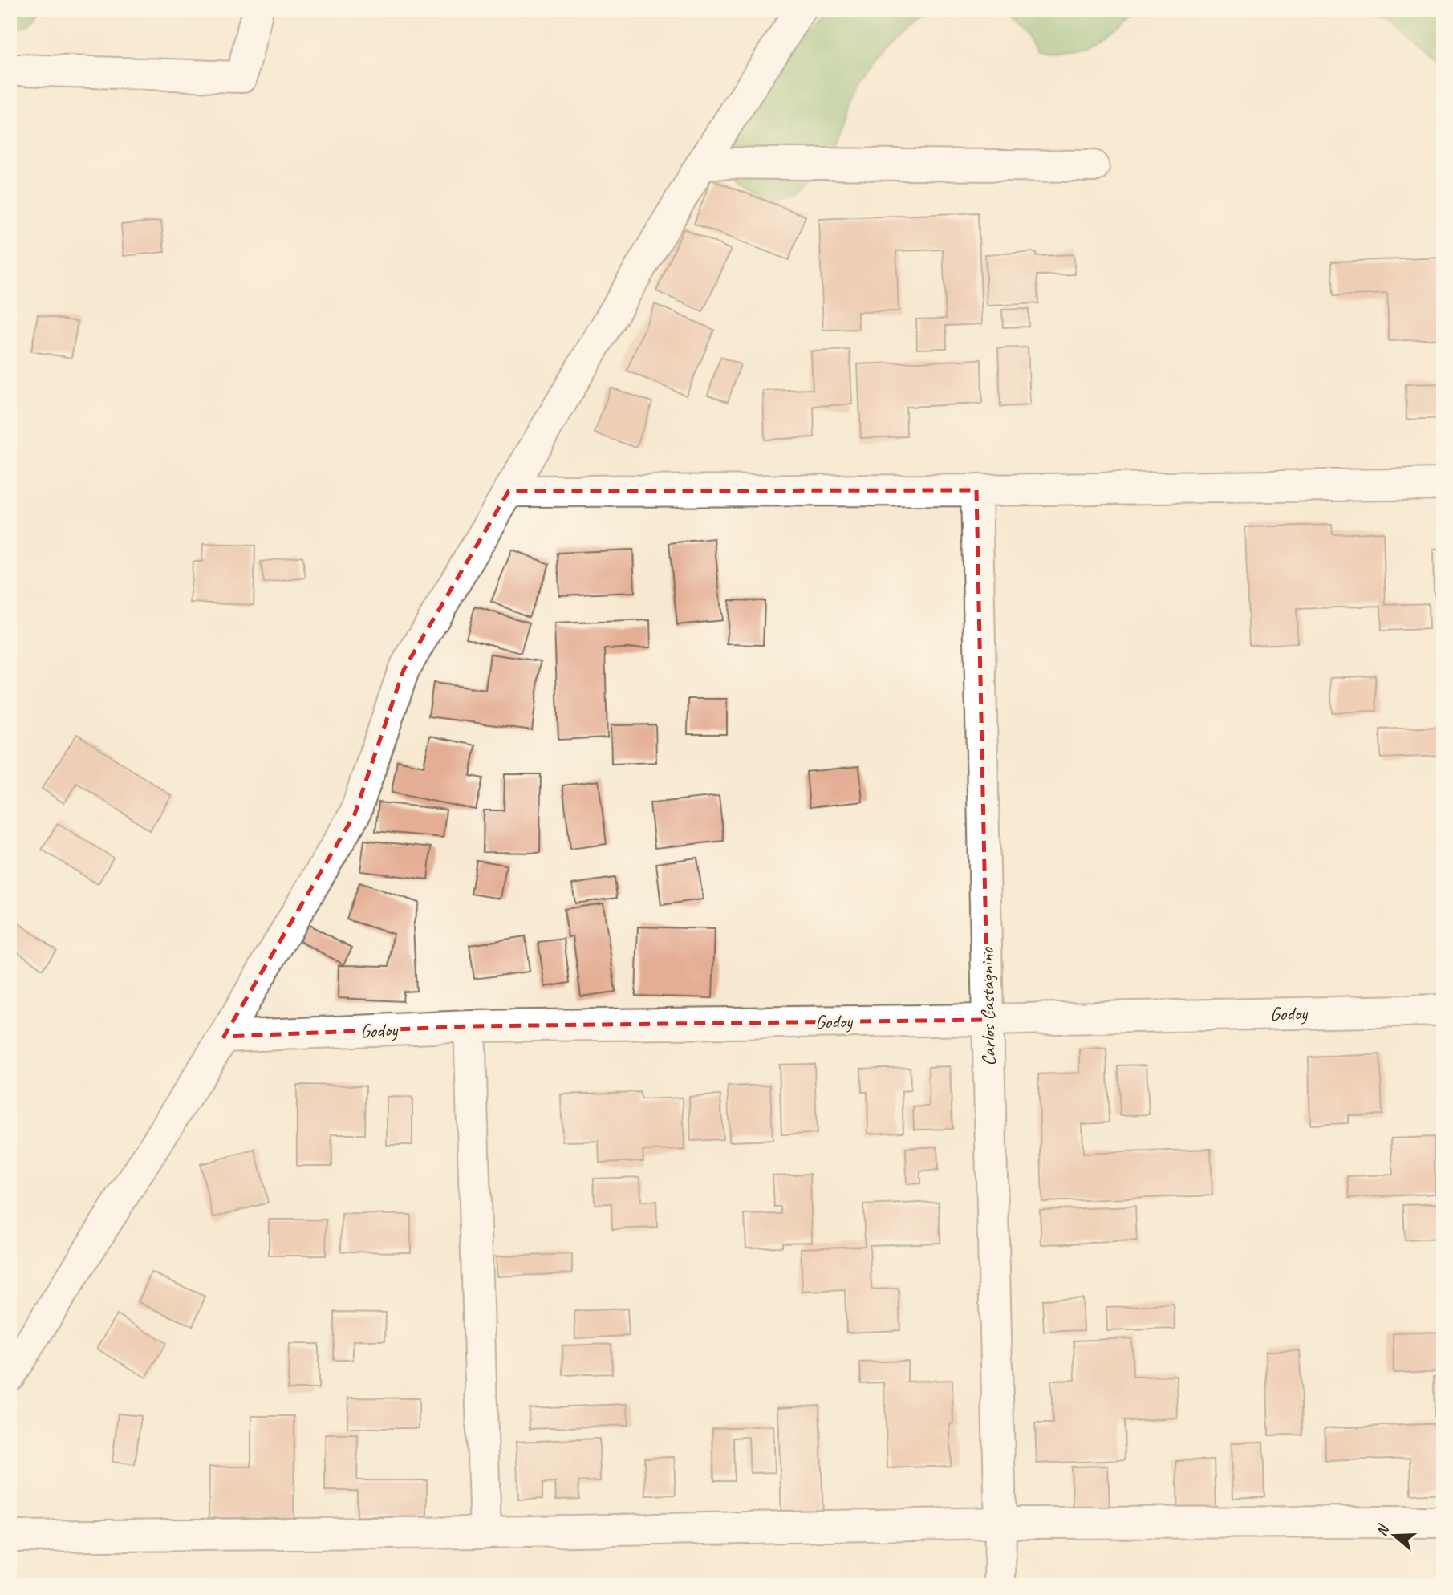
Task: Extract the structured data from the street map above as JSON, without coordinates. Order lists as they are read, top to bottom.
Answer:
{
  "streets": {
    "street": ["Carlos Castagnino", "Godoy"]
  },
  "crossings": [
    ["Carlos Castagnino", "Godoy"]
  ],
  "north": "left"
}
